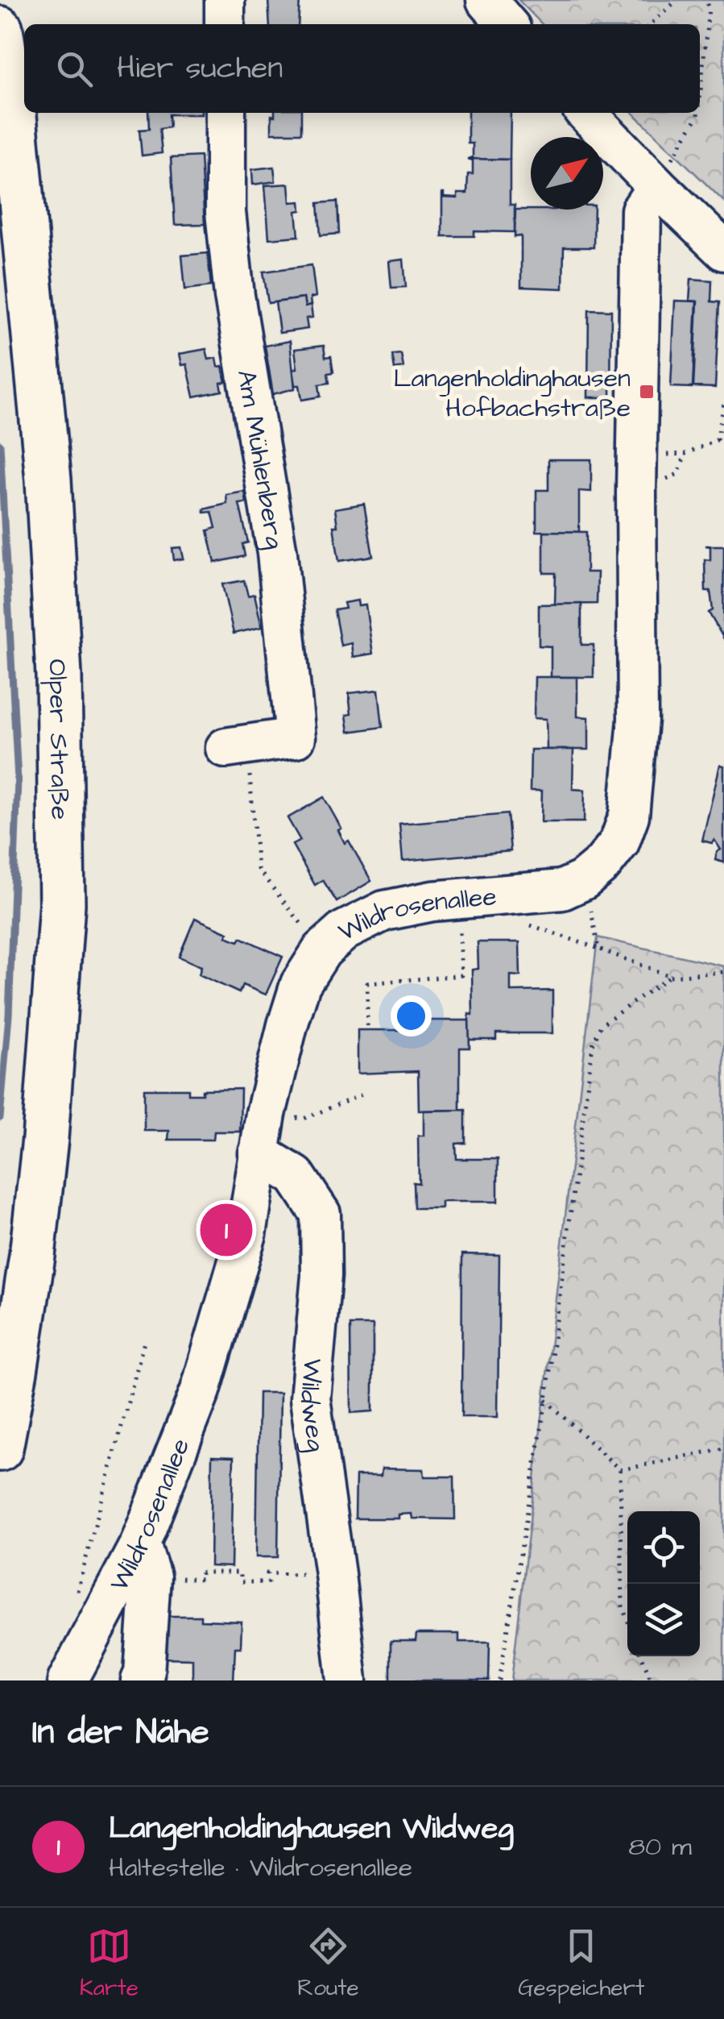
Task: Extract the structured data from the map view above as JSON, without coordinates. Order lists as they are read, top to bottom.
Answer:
{
  "streets": {
    "main road": ["Olper Straße"],
    "street": ["Am Mühlenberg", "Wildrosenallee", "Wildweg"]
  },
  "crossings": [
    ["Wildrosenallee", "Wildweg"]
  ],
  "places": {
    "transit": ["Langenholdinghausen Hofbachstraße"]
  },
  "north": "top right",
  "page": {
    "search": "Hier suchen",
    "pins": "1",
    "heading": "In der Nähe",
    "list": [
      {
        "mark": "1",
        "name": "Langenholdinghausen Wildweg",
        "note": "Haltestelle · Wildrosenallee",
        "value": "80 m"
      }
    ],
    "nav": ["Karte", "Route", "Gespeichert"]
  }
}
